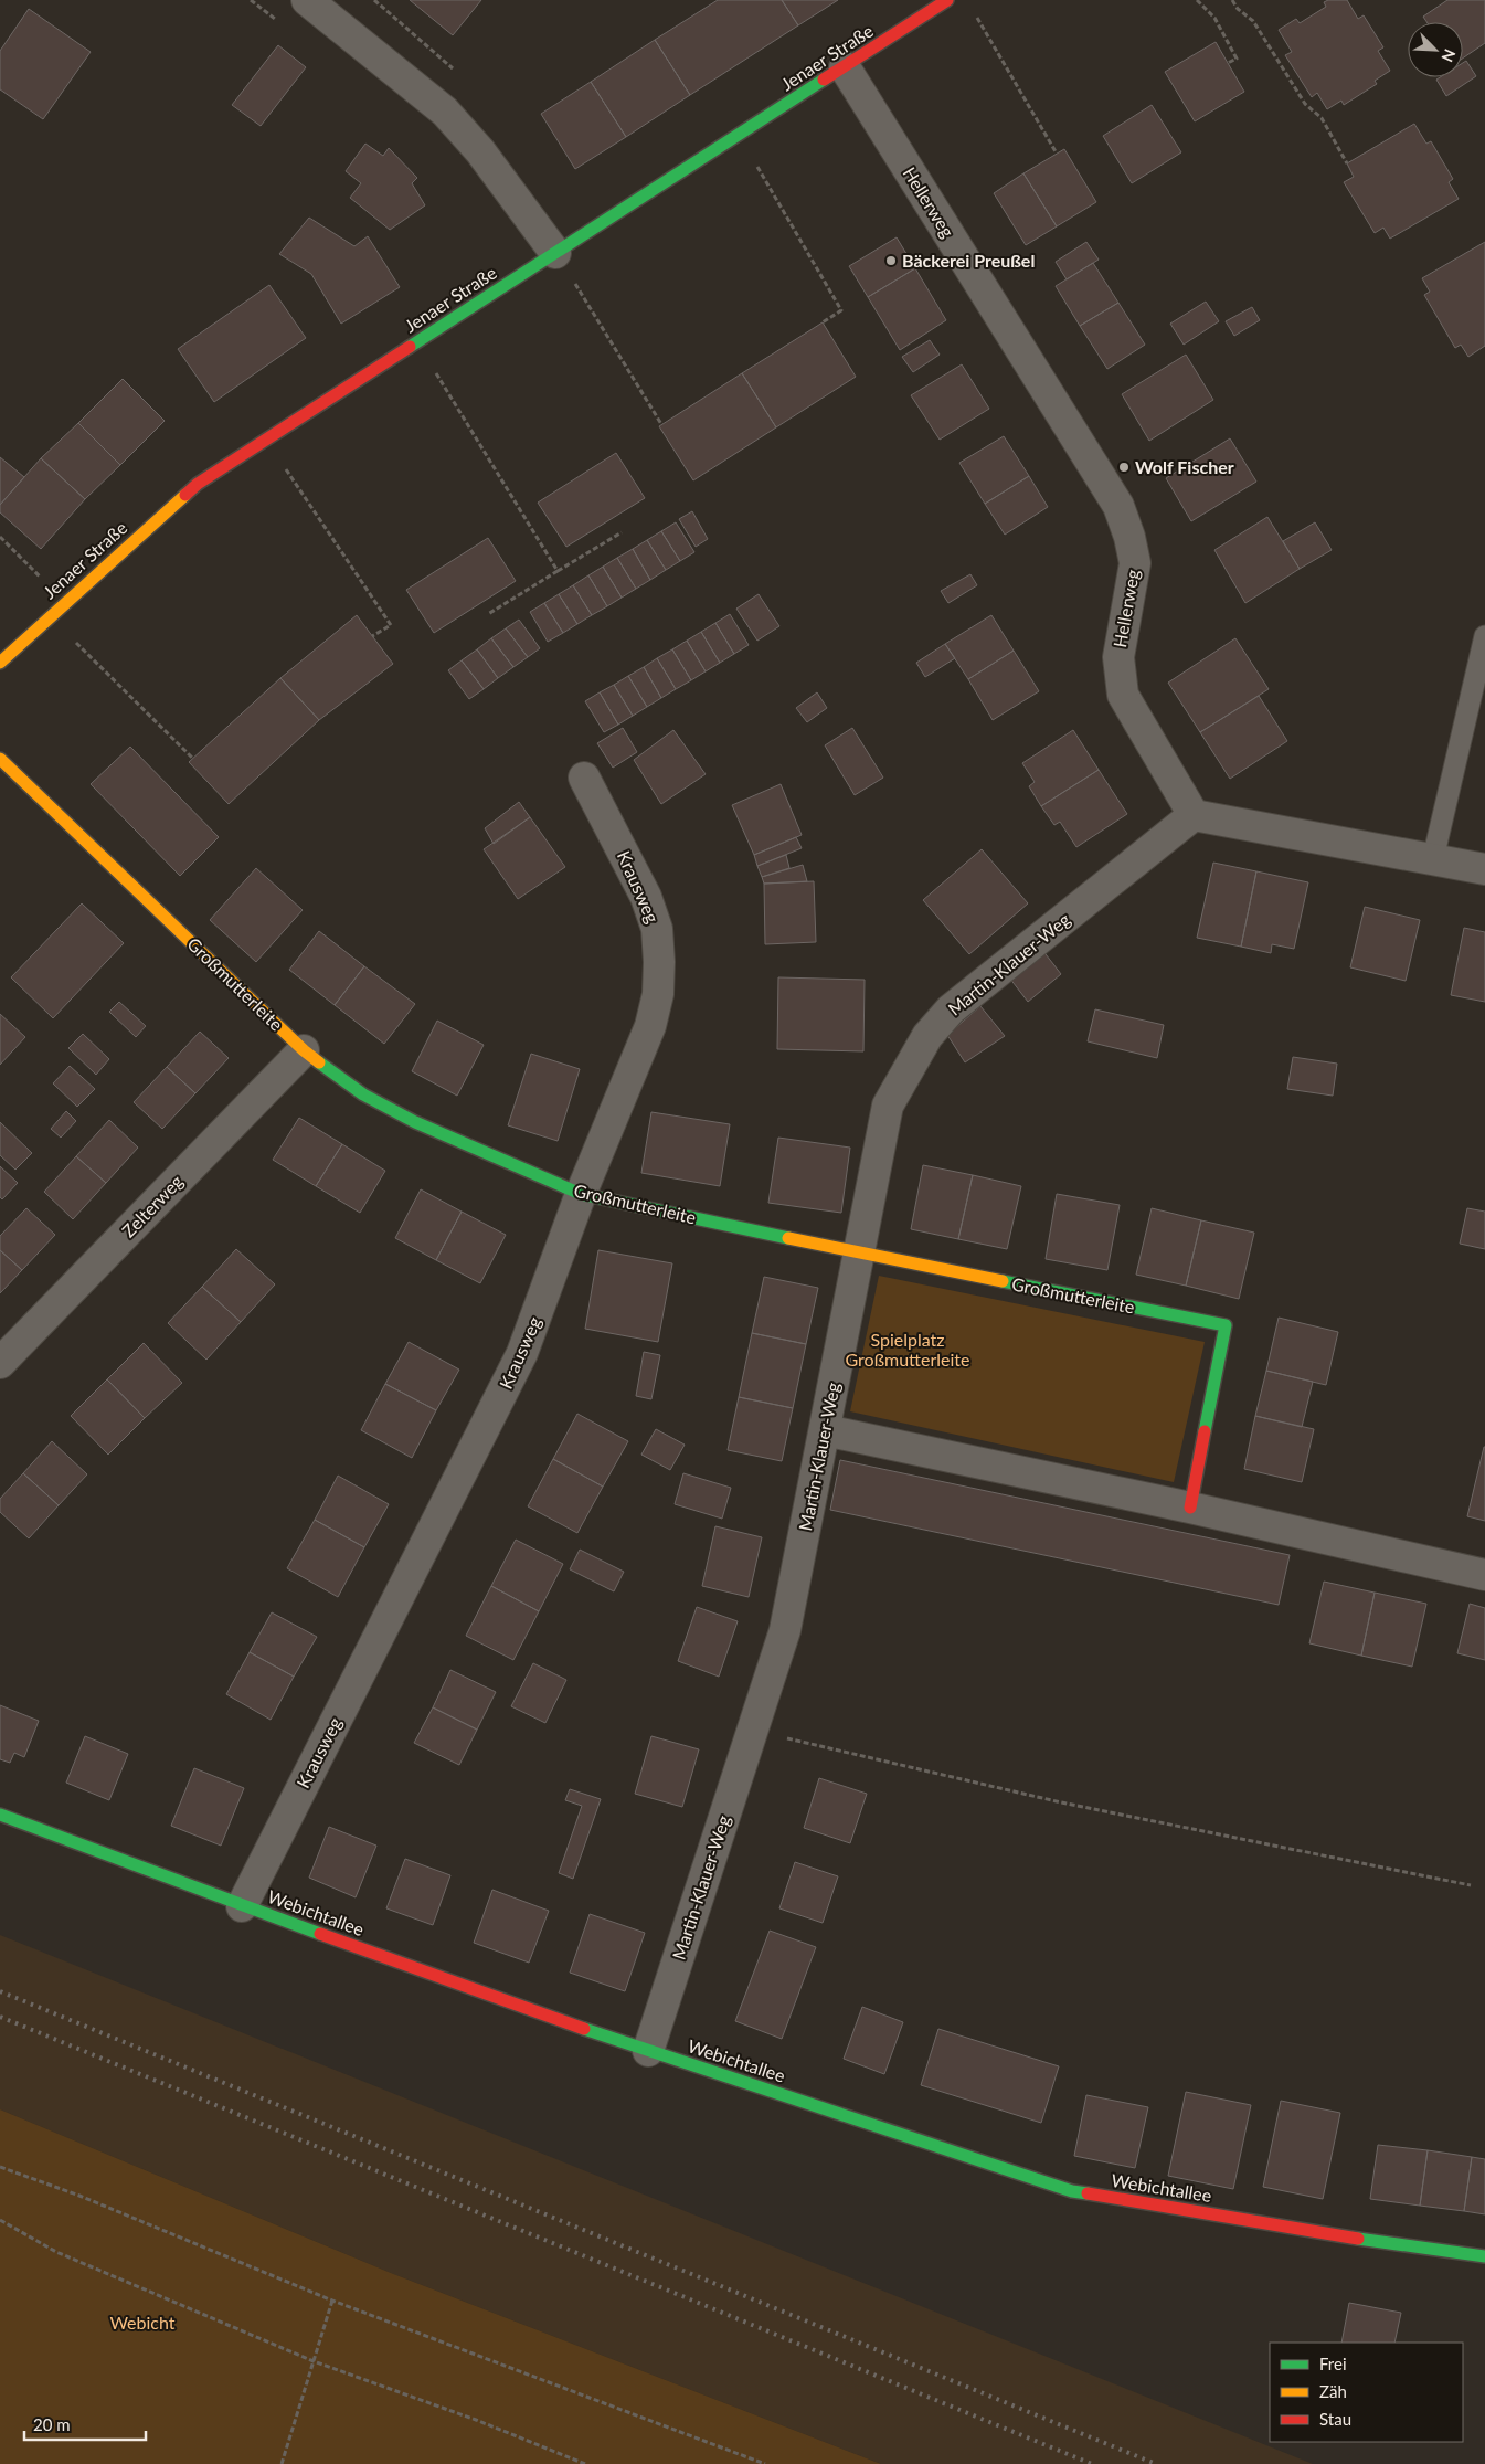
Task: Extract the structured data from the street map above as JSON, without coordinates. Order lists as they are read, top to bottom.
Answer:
{
  "streets": {
    "street": [
      "Jenaer Straße",
      "Hellerweg",
      "Krausweg",
      "Martin-Klauer-Weg",
      "Großmutterleite",
      "Zelterweg",
      "Webichtallee"
    ]
  },
  "crossings": [
    ["Jenaer Straße", "Hellerweg"],
    ["Hellerweg", "Martin-Klauer-Weg"],
    ["Krausweg", "Großmutterleite"],
    ["Krausweg", "Webichtallee"],
    ["Martin-Klauer-Weg", "Großmutterleite"],
    ["Martin-Klauer-Weg", "Webichtallee"],
    ["Großmutterleite", "Zelterweg"]
  ],
  "parks": ["Spielplatz Großmutterleite", "Webicht"],
  "places": ["Bäckerei Preußel", "Wolf Fischer"],
  "legend": ["Frei", "Zäh", "Stau"],
  "scale_bar": "20 m",
  "north": "bottom right"
}
